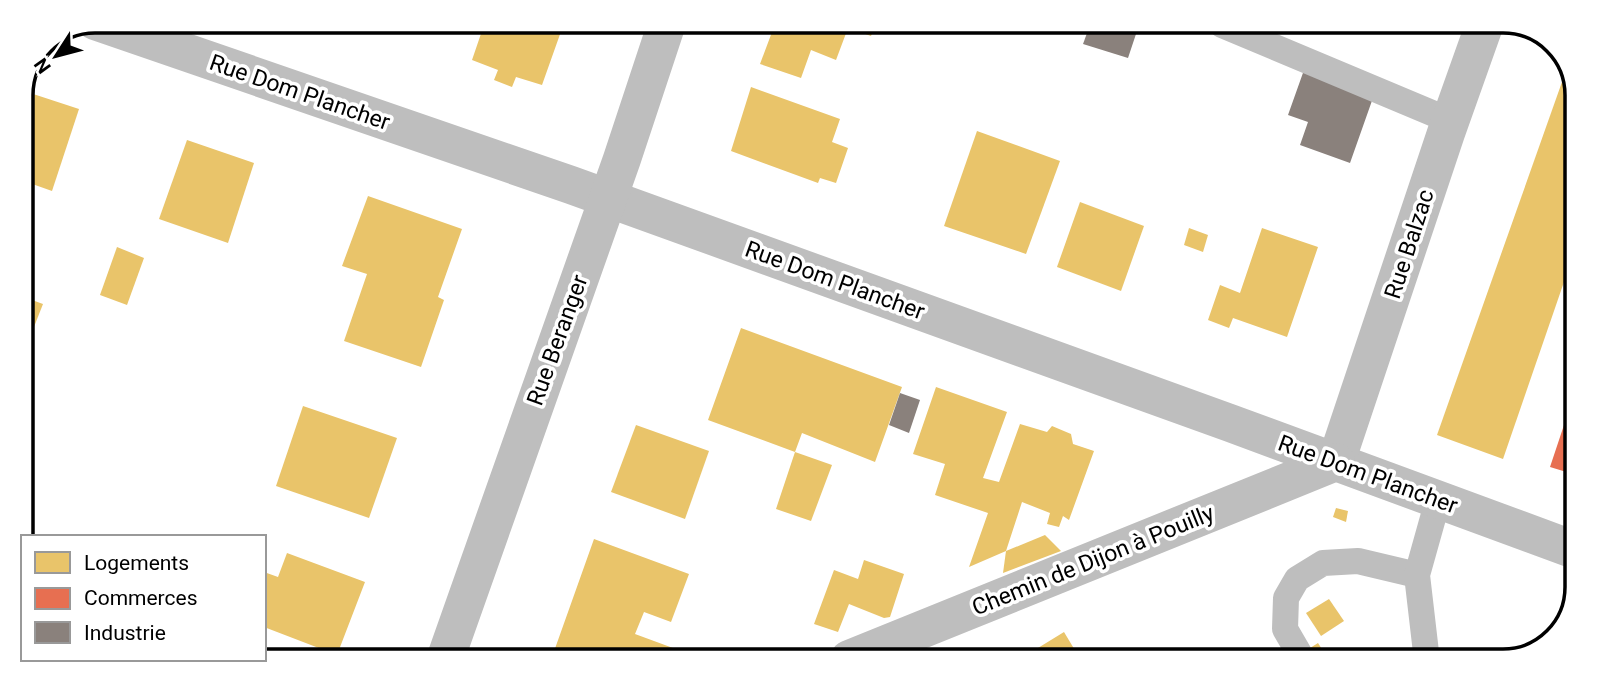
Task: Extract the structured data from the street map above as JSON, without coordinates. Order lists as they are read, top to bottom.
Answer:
{
  "streets": {
    "street": [
      "Rue Dom Plancher",
      "Rue Balzac",
      "Rue Beranger",
      "Chemin de Dijon à Pouilly"
    ]
  },
  "crossings": [
    ["Rue Dom Plancher", "Rue Balzac"],
    ["Rue Dom Plancher", "Rue Beranger"],
    ["Rue Dom Plancher", "Chemin de Dijon à Pouilly"],
    ["Rue Balzac", "Chemin de Dijon à Pouilly"]
  ],
  "legend": ["Logements", "Commerces", "Industrie"],
  "north": "bottom left"
}
